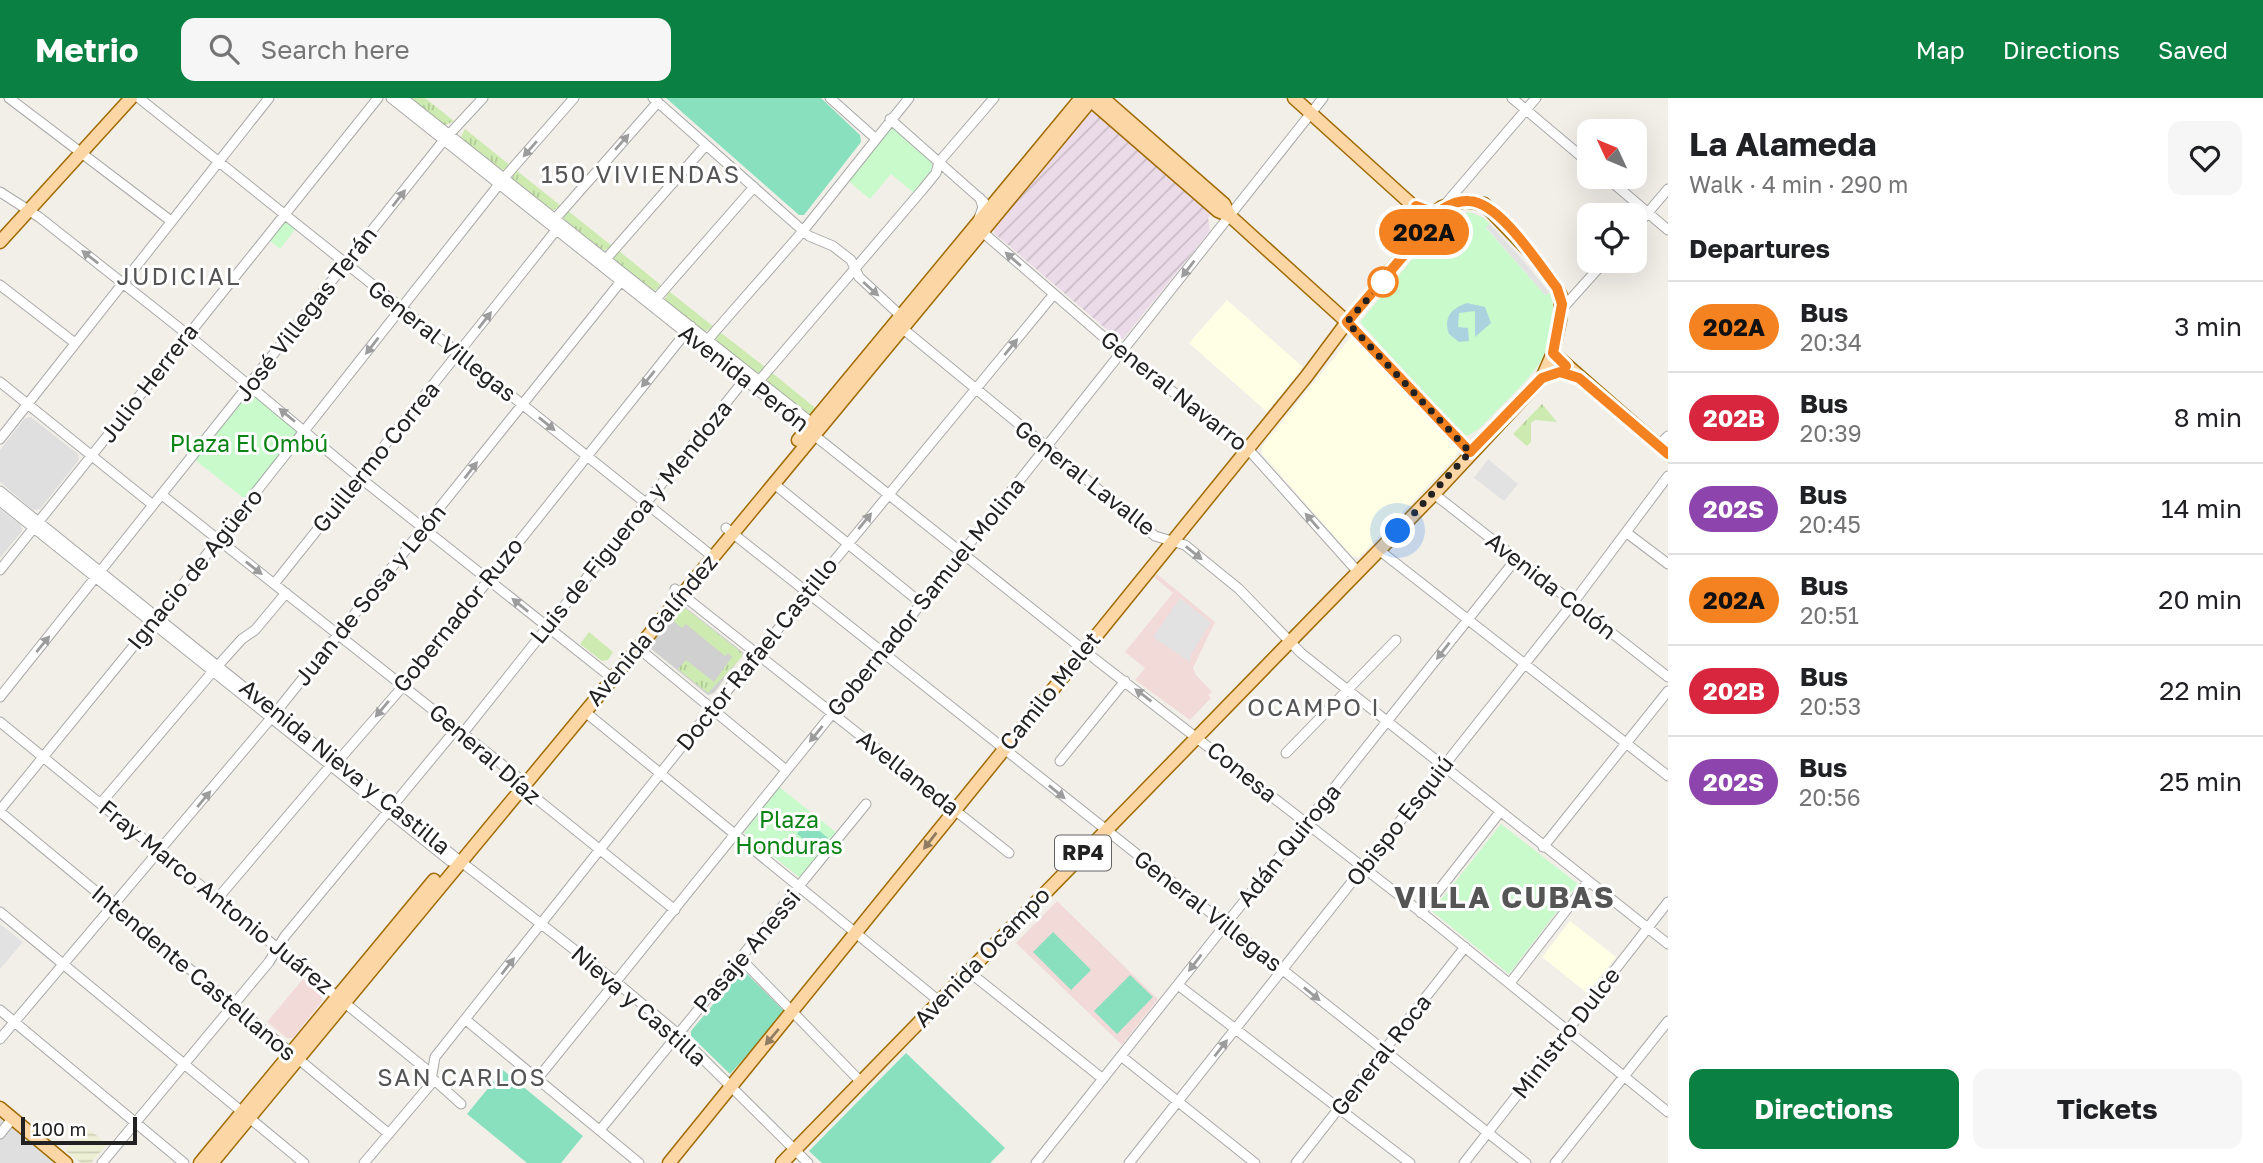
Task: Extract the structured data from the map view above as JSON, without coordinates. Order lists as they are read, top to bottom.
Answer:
{
  "streets": {
    "main road": [
      "Avenida Galíndez",
      "Camilo Melet",
      "RP4",
      "Avenida Ocampo"
    ],
    "street": [
      "José Villegas Terán",
      "General Villegas",
      "Avenida Perón",
      "Julio Herrera",
      "General Navarro",
      "Guillermo Correa",
      "General Lavalle",
      "Luis de Figueroa y Mendoza",
      "Ignacio de Agüero",
      "Avenida Colón",
      "Juan de Sosa y León",
      "Gobernador Samuel Molina",
      "Gobernador Ruzo",
      "Doctor Rafael Castillo",
      "General Díaz",
      "Avenida Nieva y Castilla",
      "Conesa",
      "Avellaneda",
      "Obispo Esquiú",
      "Adán Quiroga",
      "Fray Marco Antonio Juárez",
      "Pasaje Anessi",
      "Intendente Castellanos",
      "Nieva y Castilla",
      "Ministro Dulce",
      "General Roca"
    ]
  },
  "crossings": [
    ["José Villegas Terán", "General Villegas"],
    ["José Villegas Terán", "Avenida Perón"],
    ["José Villegas Terán", "General Díaz"],
    ["José Villegas Terán", "Avenida Nieva y Castilla"],
    ["General Villegas", "Julio Herrera"],
    ["General Villegas", "Guillermo Correa"],
    ["General Villegas", "Luis de Figueroa y Mendoza"],
    ["General Villegas", "Ignacio de Agüero"],
    ["General Villegas", "Juan de Sosa y León"],
    ["General Villegas", "Gobernador Samuel Molina"],
    ["General Villegas", "Gobernador Ruzo"],
    ["General Villegas", "Avenida Galíndez"],
    ["General Villegas", "Doctor Rafael Castillo"],
    ["General Villegas", "Camilo Melet"],
    ["General Villegas", "Obispo Esquiú"],
    ["General Villegas", "Adán Quiroga"],
    ["General Villegas", "Avenida Ocampo"],
    ["General Villegas", "Ministro Dulce"],
    ["General Villegas", "General Roca"],
    ["Avenida Perón", "Guillermo Correa"],
    ["Avenida Perón", "Luis de Figueroa y Mendoza"],
    ["Avenida Perón", "Ignacio de Agüero"],
    ["Avenida Perón", "Juan de Sosa y León"],
    ["Avenida Perón", "Gobernador Ruzo"],
    ["Avenida Perón", "Avenida Galíndez"],
    ["Avenida Perón", "Conesa"],
    ["Julio Herrera", "Avenida Nieva y Castilla"],
    ["General Navarro", "Gobernador Samuel Molina"],
    ["General Navarro", "Avenida Galíndez"],
    ["General Navarro", "Doctor Rafael Castillo"],
    ["General Navarro", "Camilo Melet"],
    ["General Navarro", "Avenida Ocampo"],
    ["Guillermo Correa", "General Díaz"],
    ["General Lavalle", "Luis de Figueroa y Mendoza"],
    ["General Lavalle", "Gobernador Samuel Molina"],
    ["General Lavalle", "Avenida Galíndez"],
    ["General Lavalle", "Doctor Rafael Castillo"],
    ["General Lavalle", "Camilo Melet"],
    ["General Lavalle", "Obispo Esquiú"],
    ["General Lavalle", "Adán Quiroga"],
    ["General Lavalle", "Avenida Ocampo"],
    ["General Lavalle", "Ministro Dulce"],
    ["Luis de Figueroa y Mendoza", "General Díaz"],
    ["Luis de Figueroa y Mendoza", "Avenida Nieva y Castilla"],
    ["Luis de Figueroa y Mendoza", "Fray Marco Antonio Juárez"],
    ["Luis de Figueroa y Mendoza", "Intendente Castellanos"],
    ["Ignacio de Agüero", "General Díaz"],
    ["Ignacio de Agüero", "Avenida Nieva y Castilla"],
    ["Ignacio de Agüero", "Fray Marco Antonio Juárez"],
    ["Ignacio de Agüero", "Intendente Castellanos"],
    ["Avenida Colón", "Obispo Esquiú"],
    ["Avenida Colón", "Adán Quiroga"],
    ["Avenida Colón", "Avenida Ocampo"],
    ["Juan de Sosa y León", "General Díaz"],
    ["Juan de Sosa y León", "Avenida Nieva y Castilla"],
    ["Juan de Sosa y León", "Fray Marco Antonio Juárez"],
    ["Juan de Sosa y León", "Intendente Castellanos"],
    ["Gobernador Samuel Molina", "General Díaz"],
    ["Gobernador Samuel Molina", "Conesa"],
    ["Gobernador Samuel Molina", "Avellaneda"],
    ["Gobernador Samuel Molina", "Nieva y Castilla"],
    ["Gobernador Ruzo", "General Díaz"],
    ["Gobernador Ruzo", "Avenida Nieva y Castilla"],
    ["Gobernador Ruzo", "Fray Marco Antonio Juárez"],
    ["Avenida Galíndez", "General Díaz"],
    ["Avenida Galíndez", "Avenida Nieva y Castilla"],
    ["Avenida Galíndez", "Conesa"],
    ["Avenida Galíndez", "Avellaneda"],
    ["Avenida Galíndez", "Fray Marco Antonio Juárez"],
    ["Avenida Galíndez", "Intendente Castellanos"],
    ["Avenida Galíndez", "Nieva y Castilla"],
    ["Doctor Rafael Castillo", "General Díaz"],
    ["Doctor Rafael Castillo", "Conesa"],
    ["Doctor Rafael Castillo", "Avellaneda"],
    ["Doctor Rafael Castillo", "Nieva y Castilla"],
    ["Camilo Melet", "Conesa"],
    ["Camilo Melet", "Avellaneda"],
    ["Camilo Melet", "Nieva y Castilla"],
    ["Avenida Nieva y Castilla", "Nieva y Castilla"],
    ["Conesa", "Obispo Esquiú"],
    ["Conesa", "Adán Quiroga"],
    ["Conesa", "Avenida Ocampo"],
    ["Conesa", "Ministro Dulce"],
    ["Conesa", "General Roca"],
    ["Pasaje Anessi", "Nieva y Castilla"],
    ["Avenida Ocampo", "Nieva y Castilla"]
  ],
  "one_way": [
    "José Villegas Terán",
    "General Navarro",
    "Guillermo Correa",
    "Gobernador Ruzo"
  ],
  "districts": [
    "150 VIVIENDAS",
    "JUDICIAL",
    "OCAMPO I",
    "VILLA CUBAS",
    "SAN CARLOS"
  ],
  "parks": ["Plaza El Ombú", "Plaza Honduras"],
  "lines": ["bus line 202A"],
  "scale_bar": "100 m",
  "north": "top left",
  "page": {
    "header": "Metrio",
    "search": "Search here",
    "nav": ["Map", "Directions", "Saved"],
    "on_map": "202A",
    "heading": [
      ["La Alameda", "Walk · 4 min · 290 m"],
      "Departures"
    ],
    "list": [
      {
        "mark": "202A",
        "name": "Bus",
        "note": "20:34",
        "value": "3 min"
      },
      {
        "mark": "202B",
        "name": "Bus",
        "note": "20:39",
        "value": "8 min"
      },
      {
        "mark": "202S",
        "name": "Bus",
        "note": "20:45",
        "value": "14 min"
      },
      {
        "mark": "202A",
        "name": "Bus",
        "note": "20:51",
        "value": "20 min"
      },
      {
        "mark": "202B",
        "name": "Bus",
        "note": "20:53",
        "value": "22 min"
      },
      {
        "mark": "202S",
        "name": "Bus",
        "note": "20:56",
        "value": "25 min"
      }
    ],
    "buttons": ["Directions", "Tickets"],
    "scale": "100 m"
  }
}
